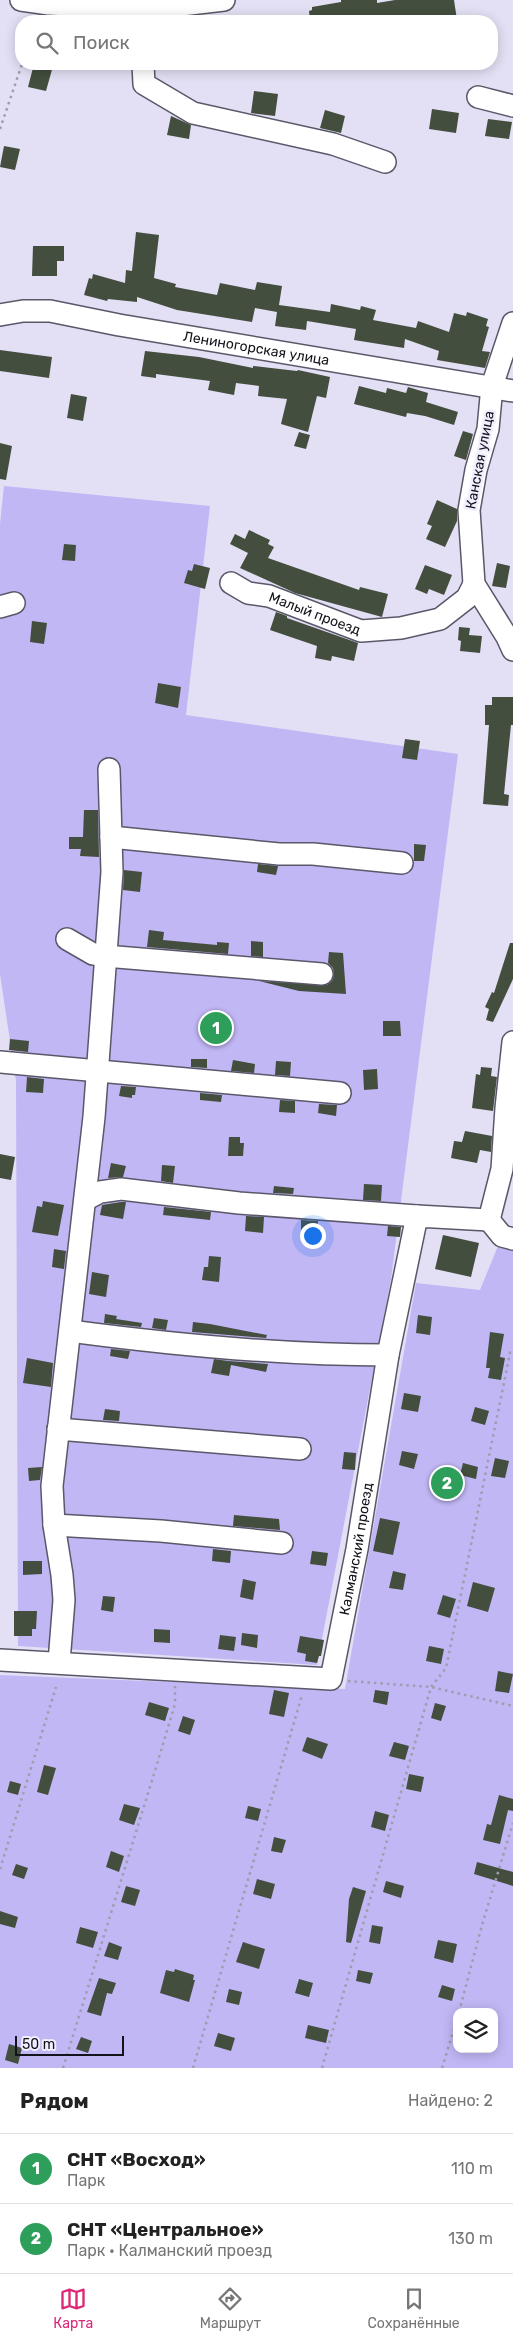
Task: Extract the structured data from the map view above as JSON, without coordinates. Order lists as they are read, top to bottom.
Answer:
{
  "streets": {
    "street": [
      "Лениногорская улица",
      "Канская улица",
      "Малый проезд",
      "Калманский проезд"
    ]
  },
  "crossings": [
    ["Лениногорская улица", "Канская улица"],
    ["Канская улица", "Малый проезд"]
  ],
  "scale_bar": "50 m",
  "page": {
    "search": "Поиск",
    "pins": ["1", "2"],
    "scale": "50 m",
    "heading": ["Рядом", "Найдено: 2"],
    "list": [
      {
        "mark": "1",
        "name": "СНТ «Восход»",
        "note": "Парк",
        "value": "110 m"
      },
      {
        "mark": "2",
        "name": "СНТ «Центральное»",
        "note": "Парк · Калманский проезд",
        "value": "130 m"
      }
    ],
    "nav": ["Карта", "Маршрут", "Сохранённые"]
  }
}
